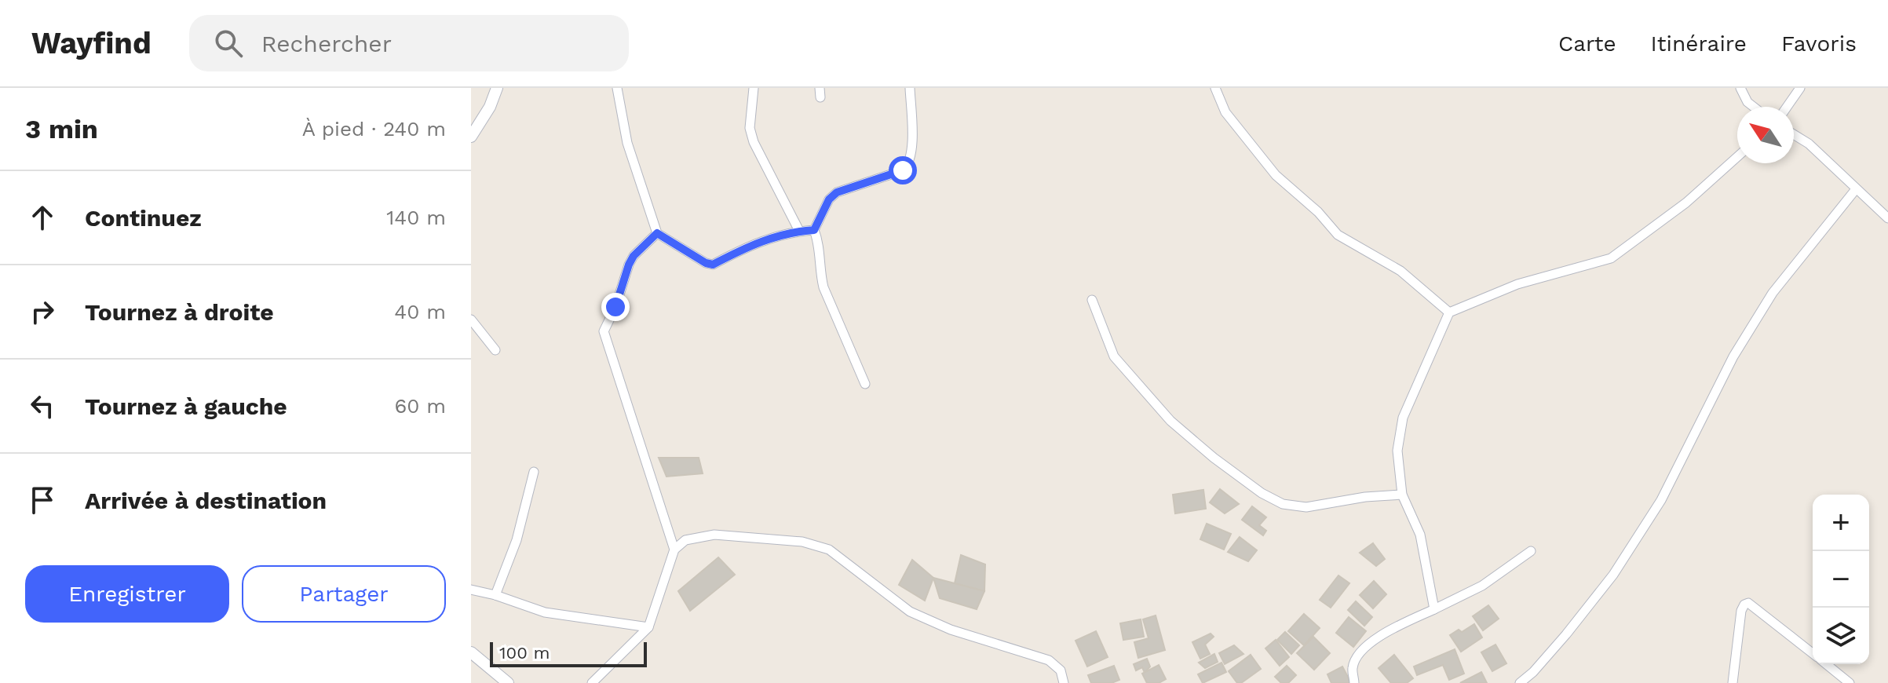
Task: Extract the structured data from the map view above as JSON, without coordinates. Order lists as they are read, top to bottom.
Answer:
{
  "scale_bar": "100 m",
  "north": "top left",
  "page": {
    "header": "Wayfind",
    "search": "Rechercher",
    "nav": ["Carte", "Itinéraire", "Favoris"],
    "heading": ["3 min", "À pied · 240 m"],
    "list": [
      ["Continuez", "140 m"],
      ["Tournez à droite", "40 m"],
      ["Tournez à gauche", "60 m"],
      "Arrivée à destination"
    ],
    "map_buttons": ["+", "−"],
    "buttons": ["Enregistrer", "Partager"],
    "scale": "100 m"
  }
}
